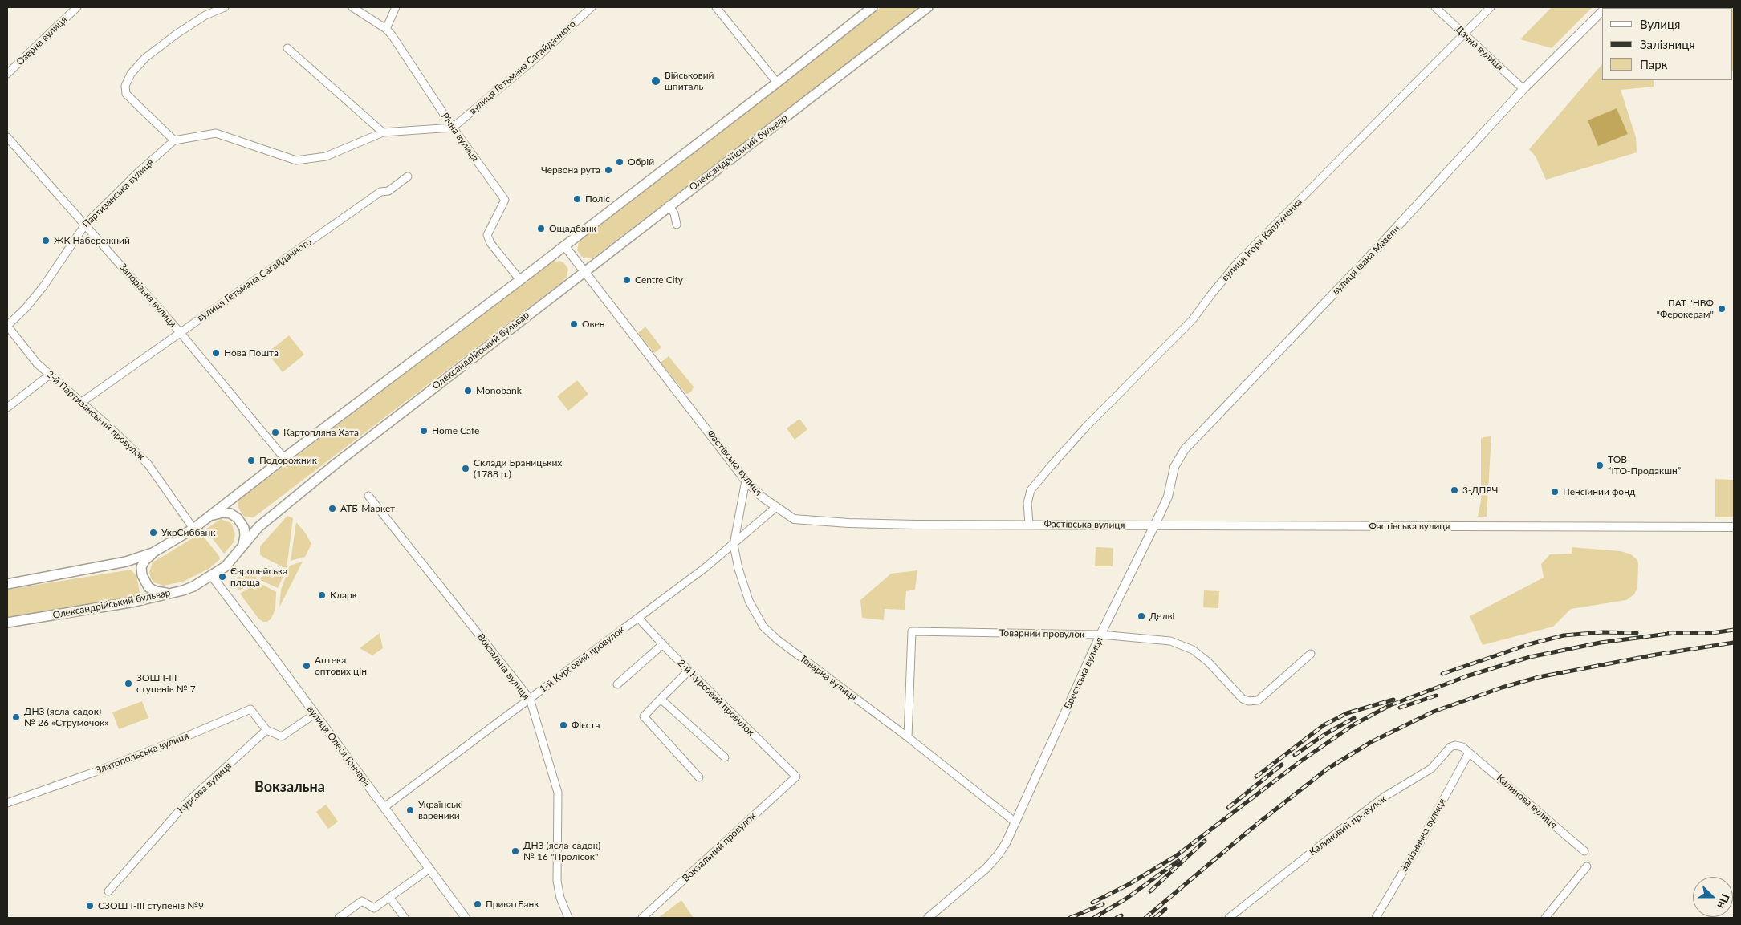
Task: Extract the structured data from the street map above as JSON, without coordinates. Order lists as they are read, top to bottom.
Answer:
{
  "streets": {
    "main road": ["Олександрійський бульвар"],
    "street": [
      "Озерна вулиця",
      "Дачна вулиця",
      "вулиця Гетьмана Сагайдачного",
      "Річна вулиця",
      "Партизанська вулиця",
      "вулиця Ігоря Каплуненка",
      "вулиця Івана Мазепи",
      "Запорізька вулиця",
      "2-й Партизанський провулок",
      "Фастівська вулиця",
      "Товарний провулок",
      "1-й Курсовий провулок",
      "Вокзальна вулиця",
      "Брестська вулиця",
      "Товарна вулиця",
      "2-й Курсовий провулок",
      "вулиця Олеся Гончара",
      "Златопольська вулиця",
      "Курсова вулиця",
      "Калинова вулиця",
      "Калиновий провулок",
      "Залізнична вулиця",
      "Вокзальний провулок"
    ]
  },
  "crossings": [
    ["Дачна вулиця", "вулиця Ігоря Каплуненка"],
    ["Дачна вулиця", "вулиця Івана Мазепи"],
    ["вулиця Гетьмана Сагайдачного", "Річна вулиця"],
    ["вулиця Гетьмана Сагайдачного", "Запорізька вулиця"],
    ["вулиця Гетьмана Сагайдачного", "2-й Партизанський провулок"],
    ["Олександрійський бульвар", "Фастівська вулиця"],
    ["Олександрійський бульвар", "вулиця Олеся Гончара"],
    ["Партизанська вулиця", "Запорізька вулиця"],
    ["Партизанська вулиця", "2-й Партизанський провулок"],
    ["вулиця Ігоря Каплуненка", "Фастівська вулиця"],
    ["вулиця Івана Мазепи", "Фастівська вулиця"],
    ["вулиця Івана Мазепи", "Брестська вулиця"],
    ["Фастівська вулиця", "1-й Курсовий провулок"],
    ["Фастівська вулиця", "Брестська вулиця"],
    ["Фастівська вулиця", "Товарна вулиця"],
    ["Товарний провулок", "Брестська вулиця"],
    ["Товарний провулок", "Товарна вулиця"],
    ["1-й Курсовий провулок", "Вокзальна вулиця"],
    ["1-й Курсовий провулок", "Товарна вулиця"],
    ["1-й Курсовий провулок", "2-й Курсовий провулок"],
    ["1-й Курсовий провулок", "вулиця Олеся Гончара"],
    ["Брестська вулиця", "Товарна вулиця"],
    ["2-й Курсовий провулок", "Вокзальний провулок"],
    ["Златопольська вулиця", "Курсова вулиця"],
    ["Калинова вулиця", "Калиновий провулок"],
    ["Калинова вулиця", "Залізнична вулиця"],
    ["Калиновий провулок", "Залізнична вулиця"]
  ],
  "districts": ["Вокзальна"],
  "places": [
    "Військовий шпиталь",
    "Обрій",
    "Червона рута",
    "Поліс",
    "Ощадбанк",
    "ЖК Набережний",
    "Centre City",
    "ПАТ \"НВФ \"Ферокерам\"",
    "Овен",
    "Нова Пошта",
    "Monobank",
    "Home Cafe",
    "Картопляна Хата",
    "Подорожник",
    "ТОВ “ІТО-Продакшн”",
    "Склади Браницьких (1788 р.)",
    "3-ДПРЧ",
    "Пенсійний фонд",
    "АТБ-Маркет",
    "УкрСиббанк",
    "Європейська площа",
    "Кларк",
    "Делві",
    "Аптека оптових цін",
    "ЗОШ І-ІІІ ступенів № 7",
    "ДНЗ (ясла-садок) № 26 «Струмочок»",
    "Фієста",
    "Українські вареники",
    "ДНЗ (ясла-садок) № 16 \"Пролісок\"",
    "ПриватБанк",
    "СЗОШ І-ІІІ ступенів №9"
  ],
  "legend": ["Вулиця", "Залізниця", "Парк"],
  "north": "right"
}
